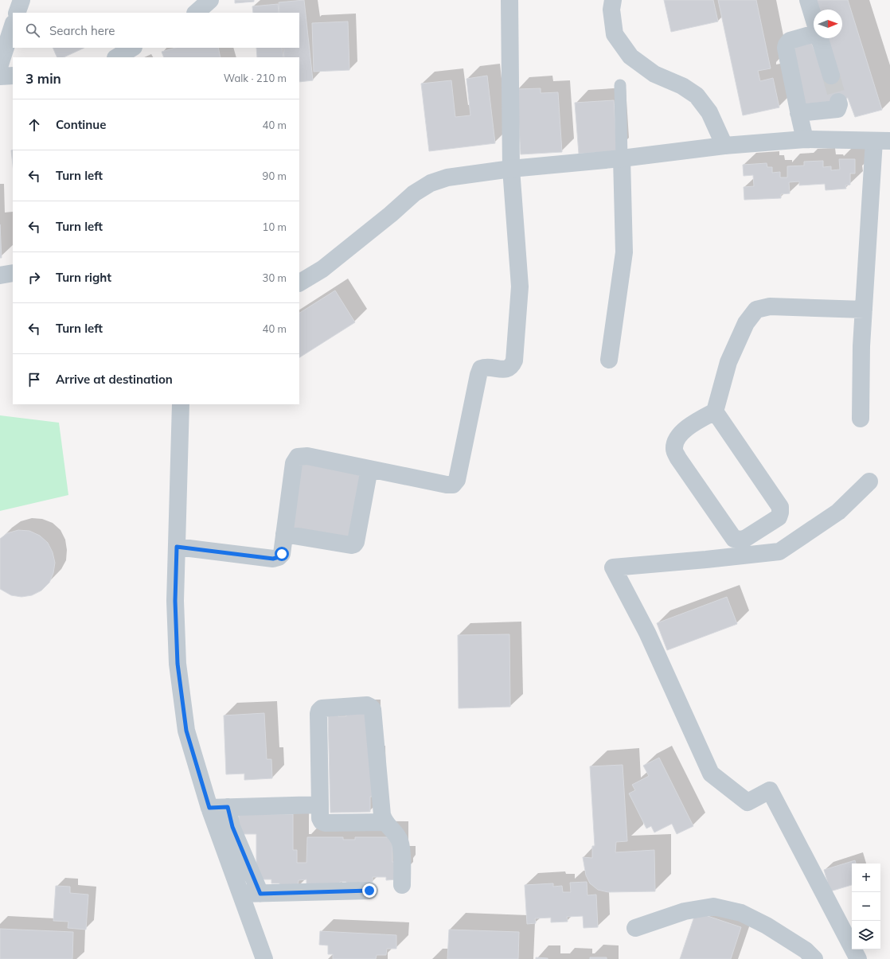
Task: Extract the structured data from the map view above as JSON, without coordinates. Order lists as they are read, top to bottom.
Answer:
{
  "north": "right",
  "page": {
    "search": "Search here",
    "heading": ["3 min", "Walk · 210 m"],
    "list": [
      ["Continue", "40 m"],
      ["Turn left", "90 m"],
      ["Turn left", "10 m"],
      ["Turn right", "30 m"],
      ["Turn left", "40 m"],
      "Arrive at destination"
    ],
    "map_buttons": ["+", "−"]
  }
}
